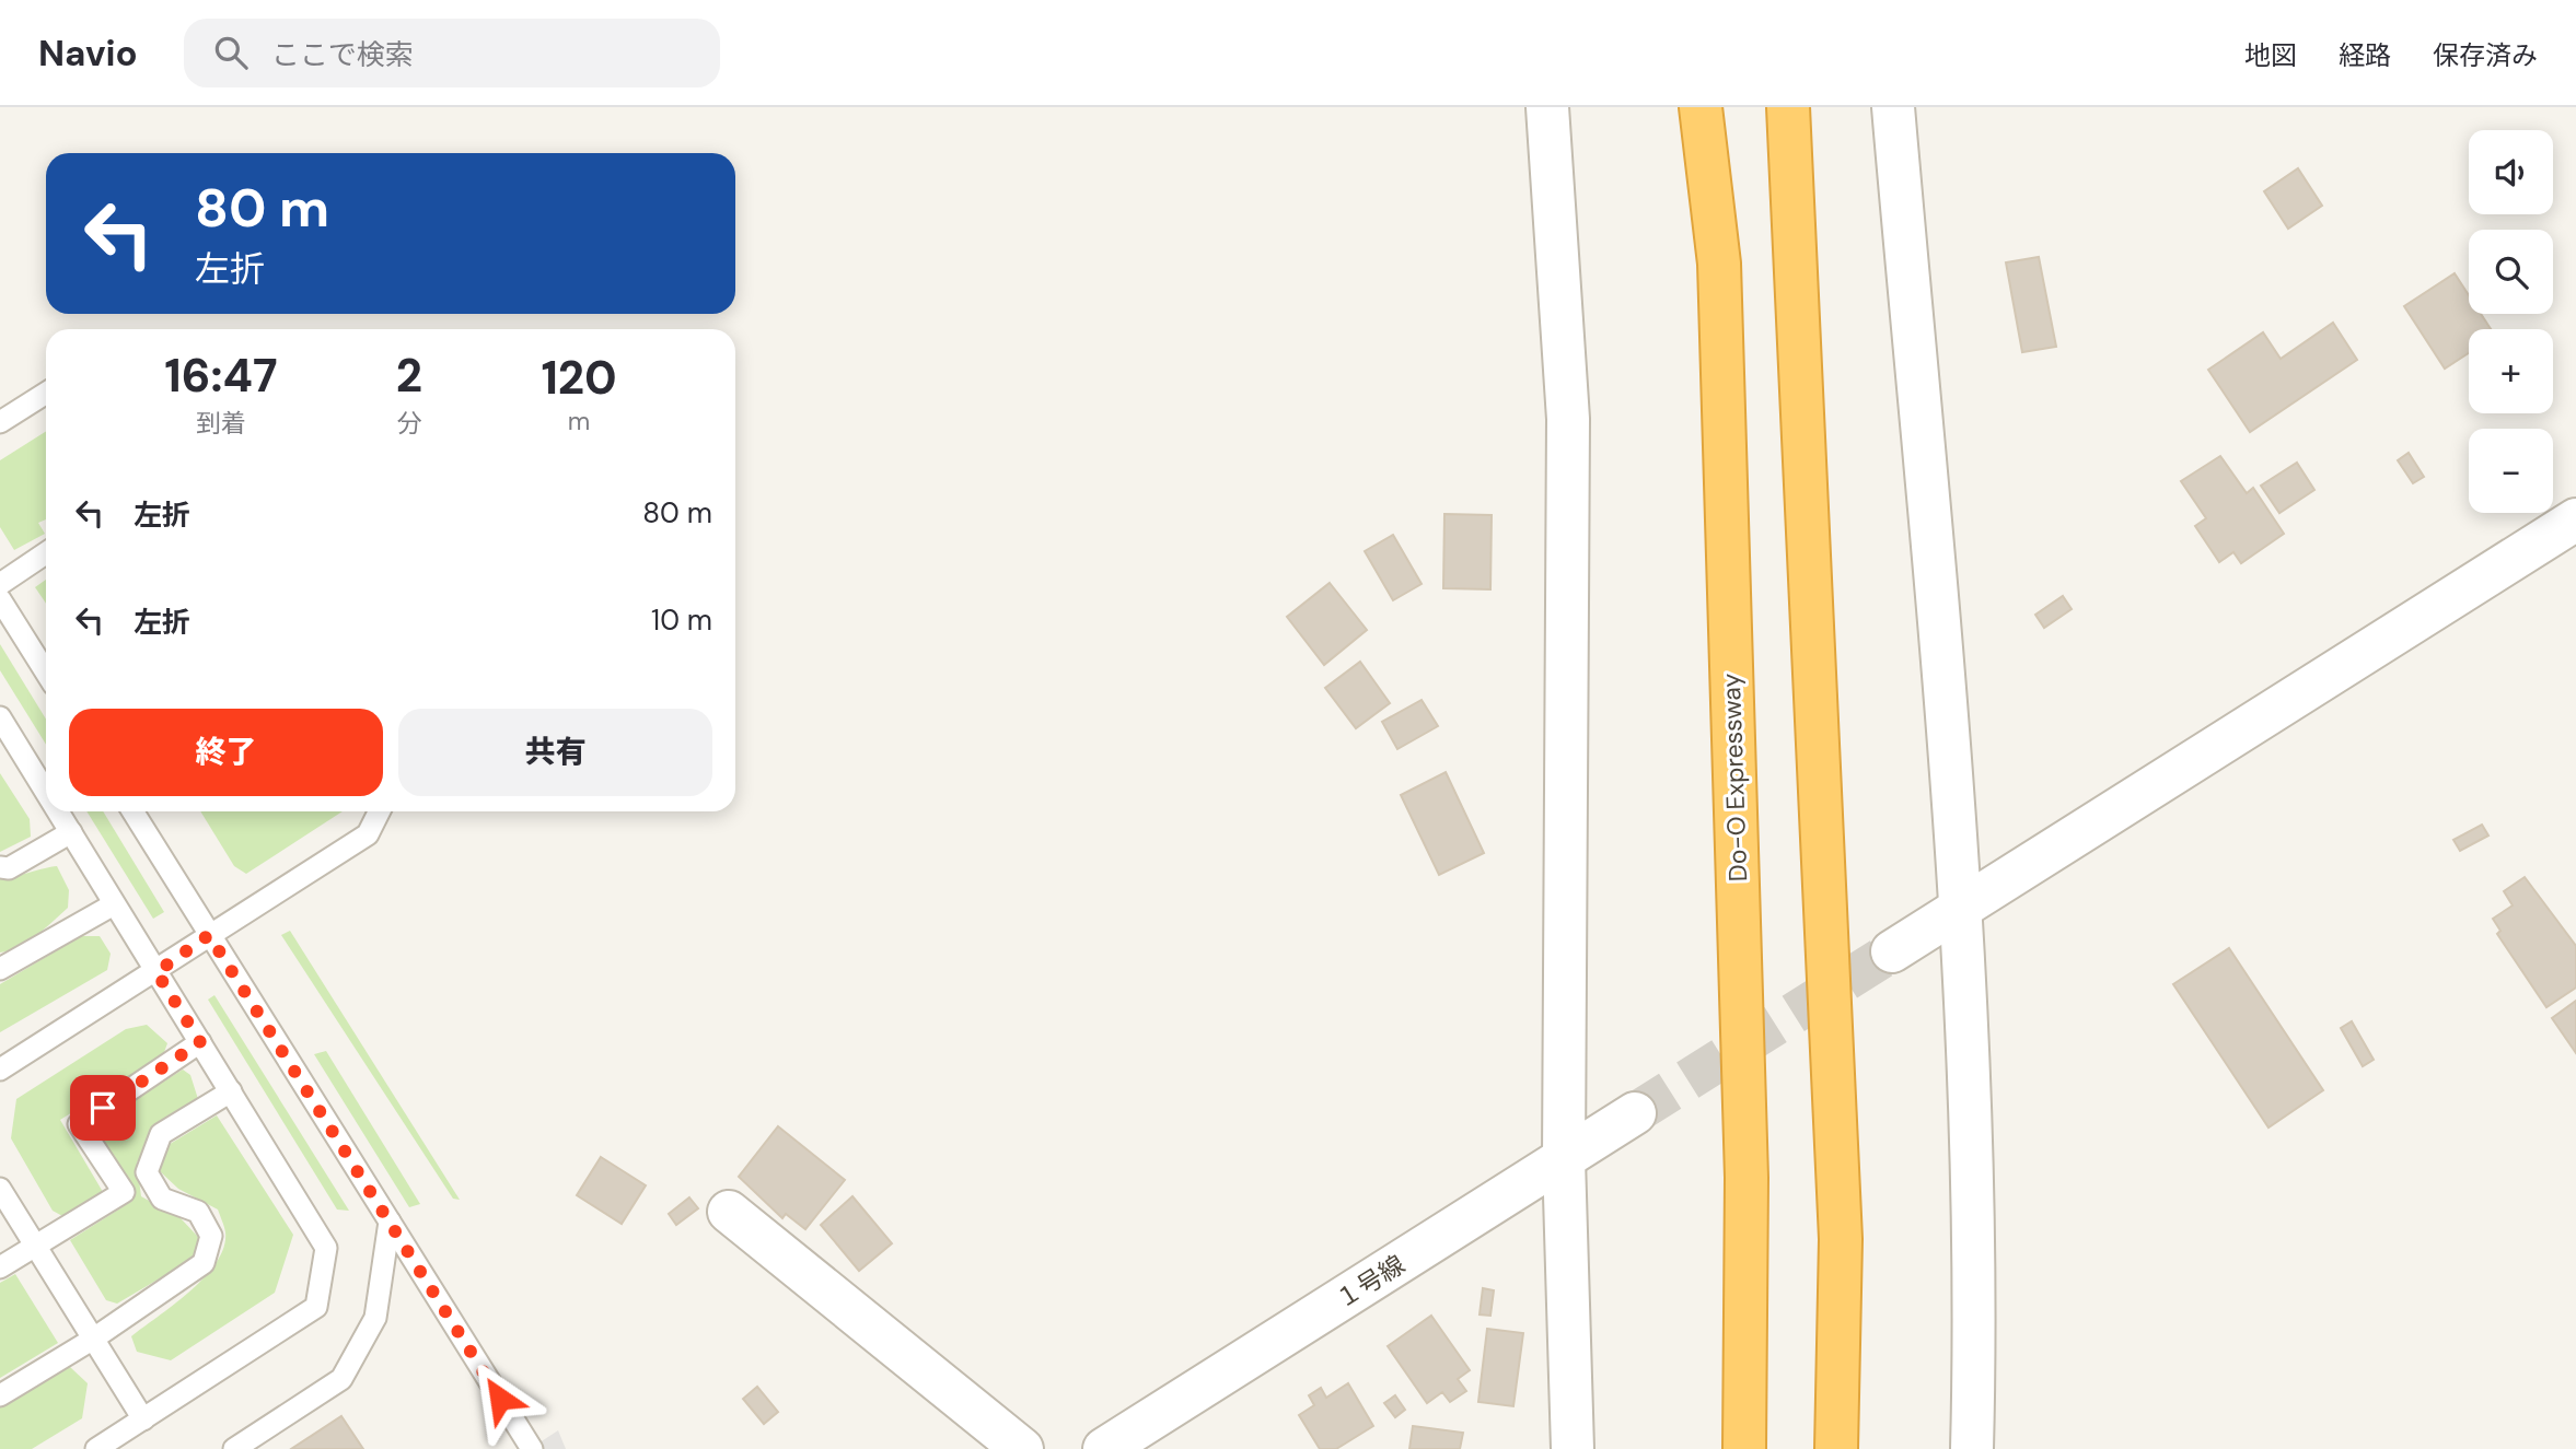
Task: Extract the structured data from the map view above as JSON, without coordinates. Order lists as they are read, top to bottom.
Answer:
{
  "streets": {
    "highway": ["Do-O Expressway"],
    "street": ["１号線"]
  },
  "page": {
    "header": "Navio",
    "search": "ここで検索",
    "nav": ["地図", "経路", "保存済み"],
    "map_buttons": ["+", "−"],
    "turn": ["80 m", "左折"],
    "eta": [
      "16:47",
      "到着",
      "2",
      "分",
      "120",
      "m"
    ],
    "list": [
      {
        "name": "左折",
        "value": "80 m"
      },
      {
        "name": "左折",
        "value": "10 m"
      }
    ],
    "buttons": ["終了", "共有"]
  }
}
